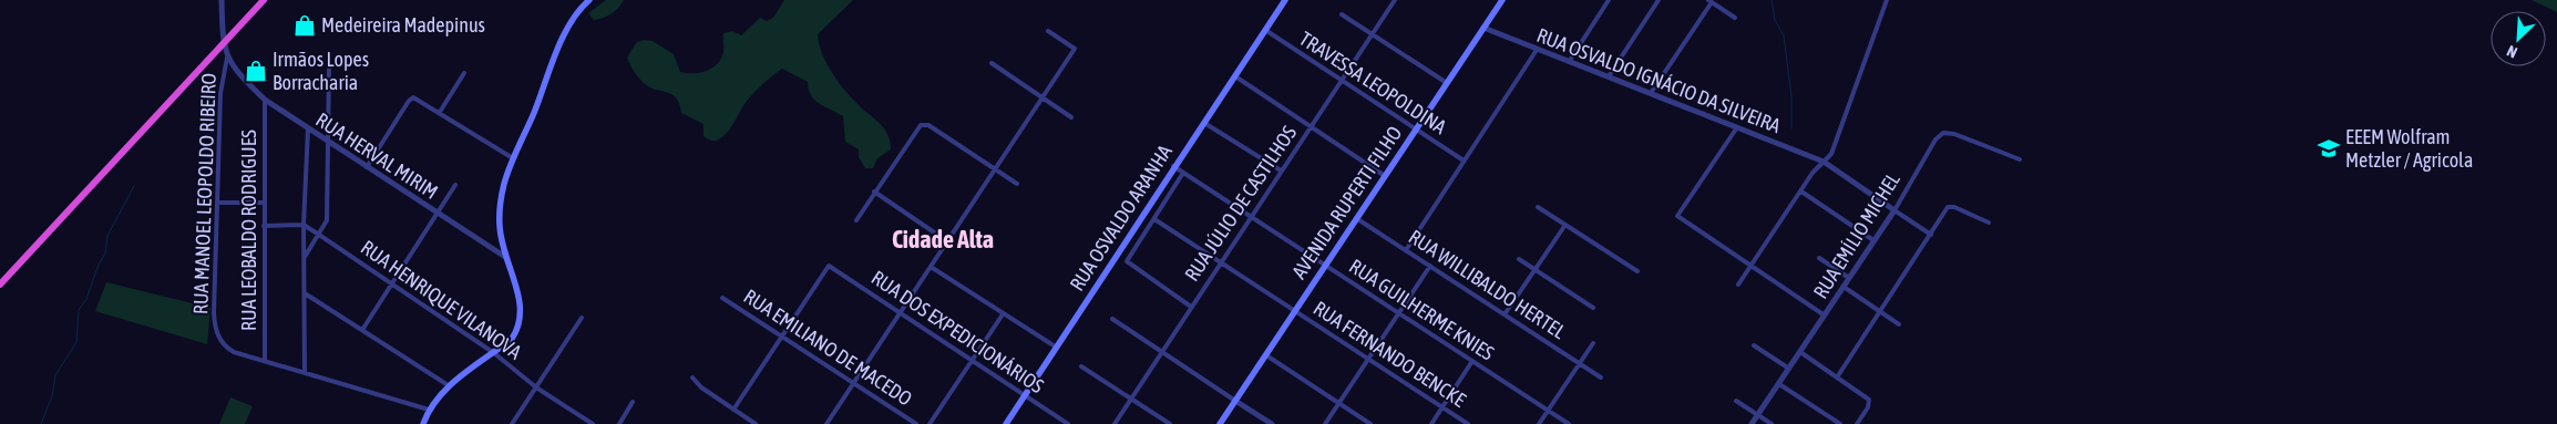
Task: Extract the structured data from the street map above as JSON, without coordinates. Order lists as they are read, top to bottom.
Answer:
{
  "streets": {
    "main road": ["AVENIDA RUPERTI FILHO", "RUA OSVALDO ARANHA"],
    "street": [
      "RUA OSVALDO IGNÁCIO DA SILVEIRA",
      "TRAVESSA LEOPOLDINA",
      "RUA HERVAL MIRIM",
      "RUA MANOEL LEOPOLDO RIBEIRO",
      "RUA JÚLIO DE CASTILHOS",
      "RUA LEOBALDO RODRIGUES",
      "RUA EMÍLIO MICHEL",
      "RUA WILLIBALDO HERTEL",
      "RUA HENRIQUE VILANOVA",
      "RUA GUILHERME KNIES",
      "RUA DOS EXPEDICIONÁRIOS",
      "RUA EMILIANO DE MACEDO",
      "RUA FERNANDO BENCKE"
    ]
  },
  "crossings": [
    ["RUA OSVALDO IGNÁCIO DA SILVEIRA", "AVENIDA RUPERTI FILHO"],
    ["RUA OSVALDO IGNÁCIO DA SILVEIRA", "RUA EMÍLIO MICHEL"],
    ["TRAVESSA LEOPOLDINA", "AVENIDA RUPERTI FILHO"],
    ["TRAVESSA LEOPOLDINA", "RUA JÚLIO DE CASTILHOS"],
    ["TRAVESSA LEOPOLDINA", "RUA OSVALDO ARANHA"],
    ["RUA HERVAL MIRIM", "RUA MANOEL LEOPOLDO RIBEIRO"],
    ["RUA HERVAL MIRIM", "RUA LEOBALDO RODRIGUES"],
    ["RUA MANOEL LEOPOLDO RIBEIRO", "RUA LEOBALDO RODRIGUES"],
    ["AVENIDA RUPERTI FILHO", "RUA WILLIBALDO HERTEL"],
    ["AVENIDA RUPERTI FILHO", "RUA GUILHERME KNIES"],
    ["AVENIDA RUPERTI FILHO", "RUA FERNANDO BENCKE"],
    ["RUA JÚLIO DE CASTILHOS", "RUA GUILHERME KNIES"],
    ["RUA JÚLIO DE CASTILHOS", "RUA FERNANDO BENCKE"],
    ["RUA OSVALDO ARANHA", "RUA GUILHERME KNIES"],
    ["RUA OSVALDO ARANHA", "RUA DOS EXPEDICIONÁRIOS"],
    ["RUA DOS EXPEDICIONÁRIOS", "RUA EMILIANO DE MACEDO"]
  ],
  "districts": ["Cidade Alta"],
  "places": {
    "shop": ["Medeireira Madepinus", "Irmãos Lopes Borracharia"],
    "school or university": ["EEEM Wolfram Metzler / Agricola"]
  },
  "north": "bottom left"
}
